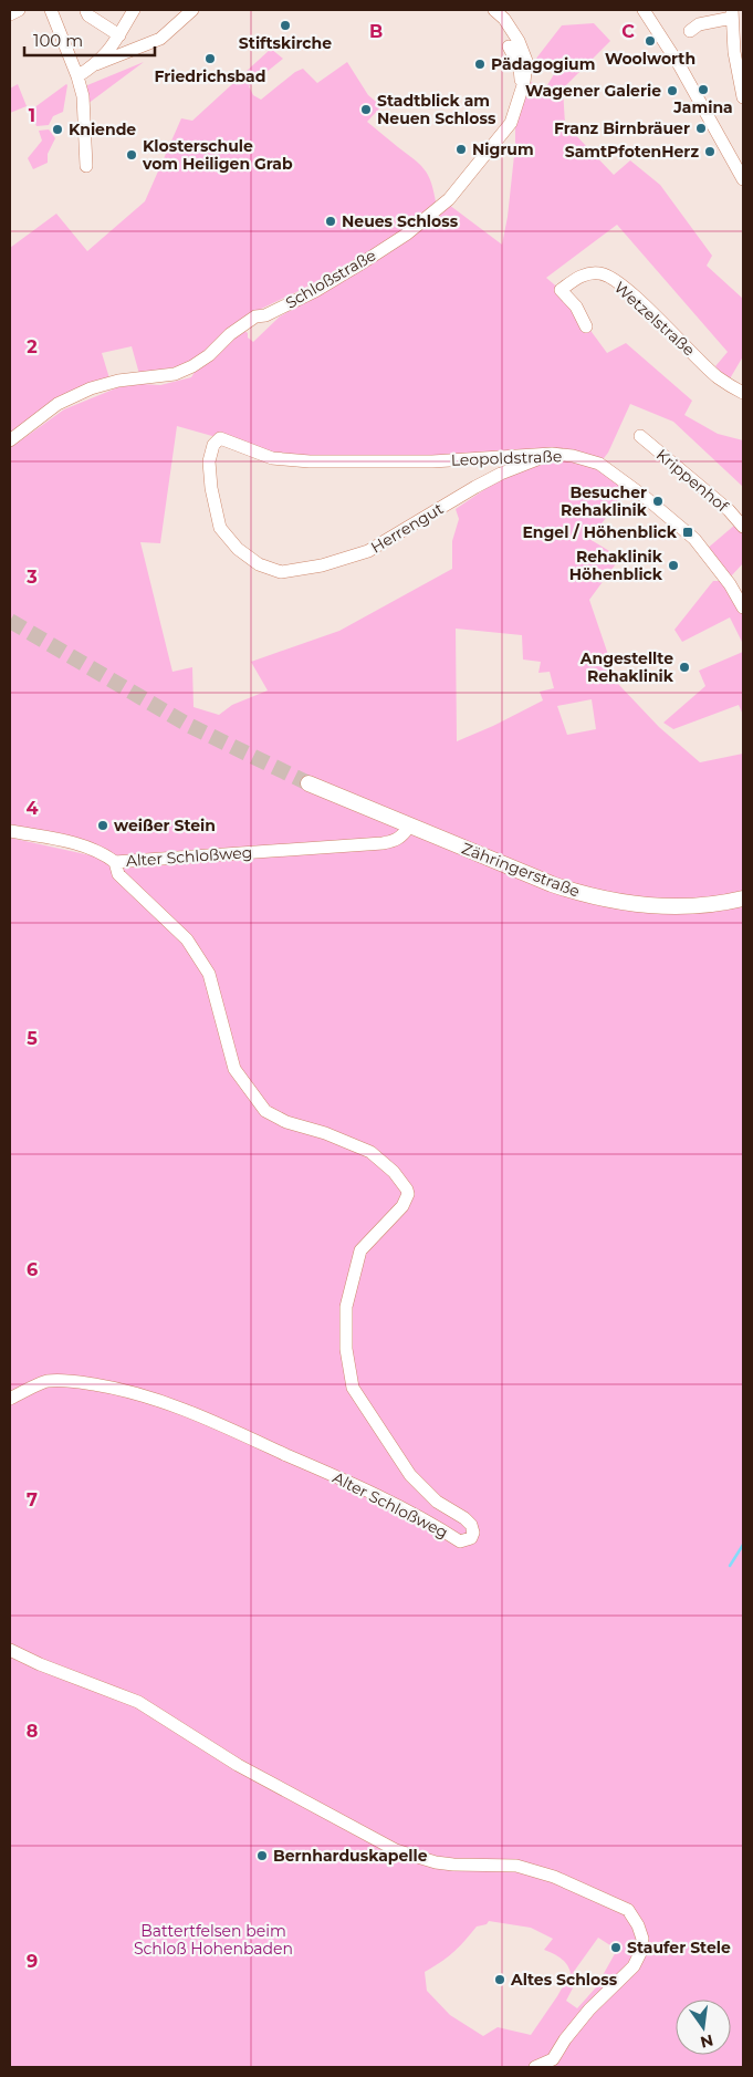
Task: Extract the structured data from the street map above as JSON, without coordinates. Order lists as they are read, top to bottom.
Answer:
{
  "streets": {
    "main road": ["Zähringerstraße"],
    "street": [
      "Schloßstraße",
      "Wetzelstraße",
      "Leopoldstraße",
      "Krippenhof",
      "Herrengut",
      "Alter Schloßweg"
    ]
  },
  "crossings": [
    ["Leopoldstraße", "Herrengut"],
    ["Alter Schloßweg", "Zähringerstraße"]
  ],
  "parks": ["Battertfelsen beim Schloß Hohenbaden"],
  "places": {
    "other": [
      "Stiftskirche",
      "Woolworth",
      "Friedrichsbad",
      "Pädagogium",
      "Jamina",
      "Wagener Galerie",
      "Stadtblick am Neuen Schloss",
      "Franz Birnbräuer",
      "Kniende",
      "Nigrum",
      "SamtPfotenHerz",
      "Klosterschule vom Heiligen Grab",
      "Neues Schloss",
      "Besucher Rehaklinik",
      "Rehaklinik Höhenblick",
      "Angestellte Rehaklinik",
      "weißer Stein",
      "Bernharduskapelle",
      "Staufer Stele",
      "Altes Schloss"
    ],
    "transit": ["Engel / Höhenblick"]
  },
  "scale_bar": "100 m",
  "north": "bottom",
  "grid": {
    "columns": ["B", "C"],
    "rows": [
      "1",
      "2",
      "3",
      "4",
      "5",
      "6",
      "7",
      "8",
      "9"
    ]
  }
}
